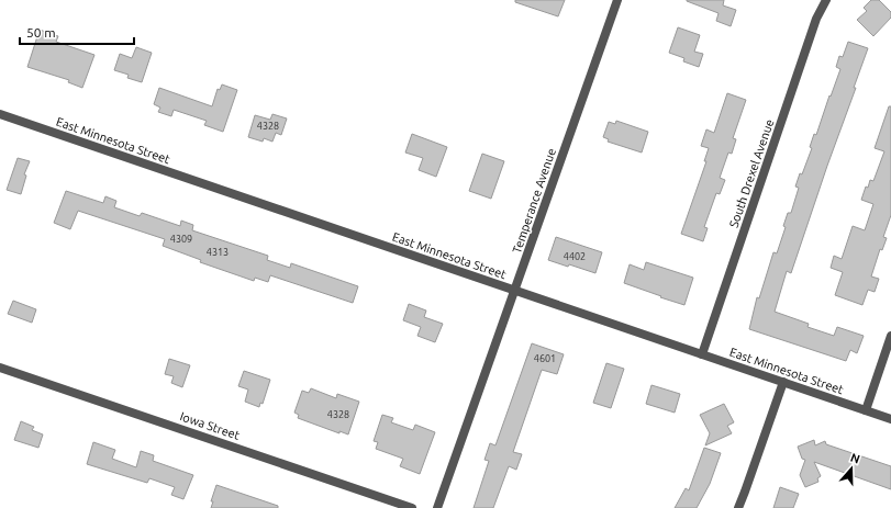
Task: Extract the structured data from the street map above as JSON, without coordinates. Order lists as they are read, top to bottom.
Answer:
{
  "streets": {
    "street": [
      "East Minnesota Street",
      "South Drexel Avenue",
      "Temperance Avenue",
      "Iowa Street"
    ]
  },
  "crossings": [
    ["East Minnesota Street", "South Drexel Avenue"],
    ["East Minnesota Street", "Temperance Avenue"]
  ],
  "house_numbers": [
    "4328",
    "4309",
    "4313",
    "4402",
    "4601",
    "4328"
  ],
  "scale_bar": "50 m",
  "north": "top"
}
